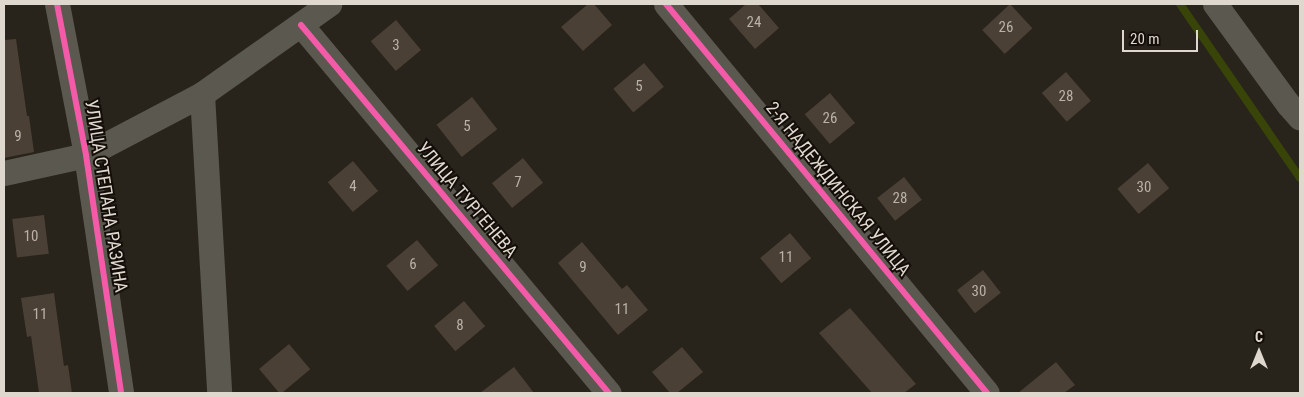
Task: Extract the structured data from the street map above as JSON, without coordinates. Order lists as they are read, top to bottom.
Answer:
{
  "streets": {
    "street": ["2-Я НАДЕЖДИНСКАЯ УЛИЦА", "УЛИЦА СТЕПАНА РАЗИНА", "УЛИЦА ТУРГЕНЕВА"]
  },
  "house_numbers": [
    "24",
    "26",
    "3",
    "5",
    "28",
    "26",
    "5",
    "9",
    "7",
    "4",
    "30",
    "28",
    "10",
    "11",
    "6",
    "9",
    "30",
    "11",
    "11",
    "8"
  ],
  "scale_bar": "20 m",
  "north": "top"
}
